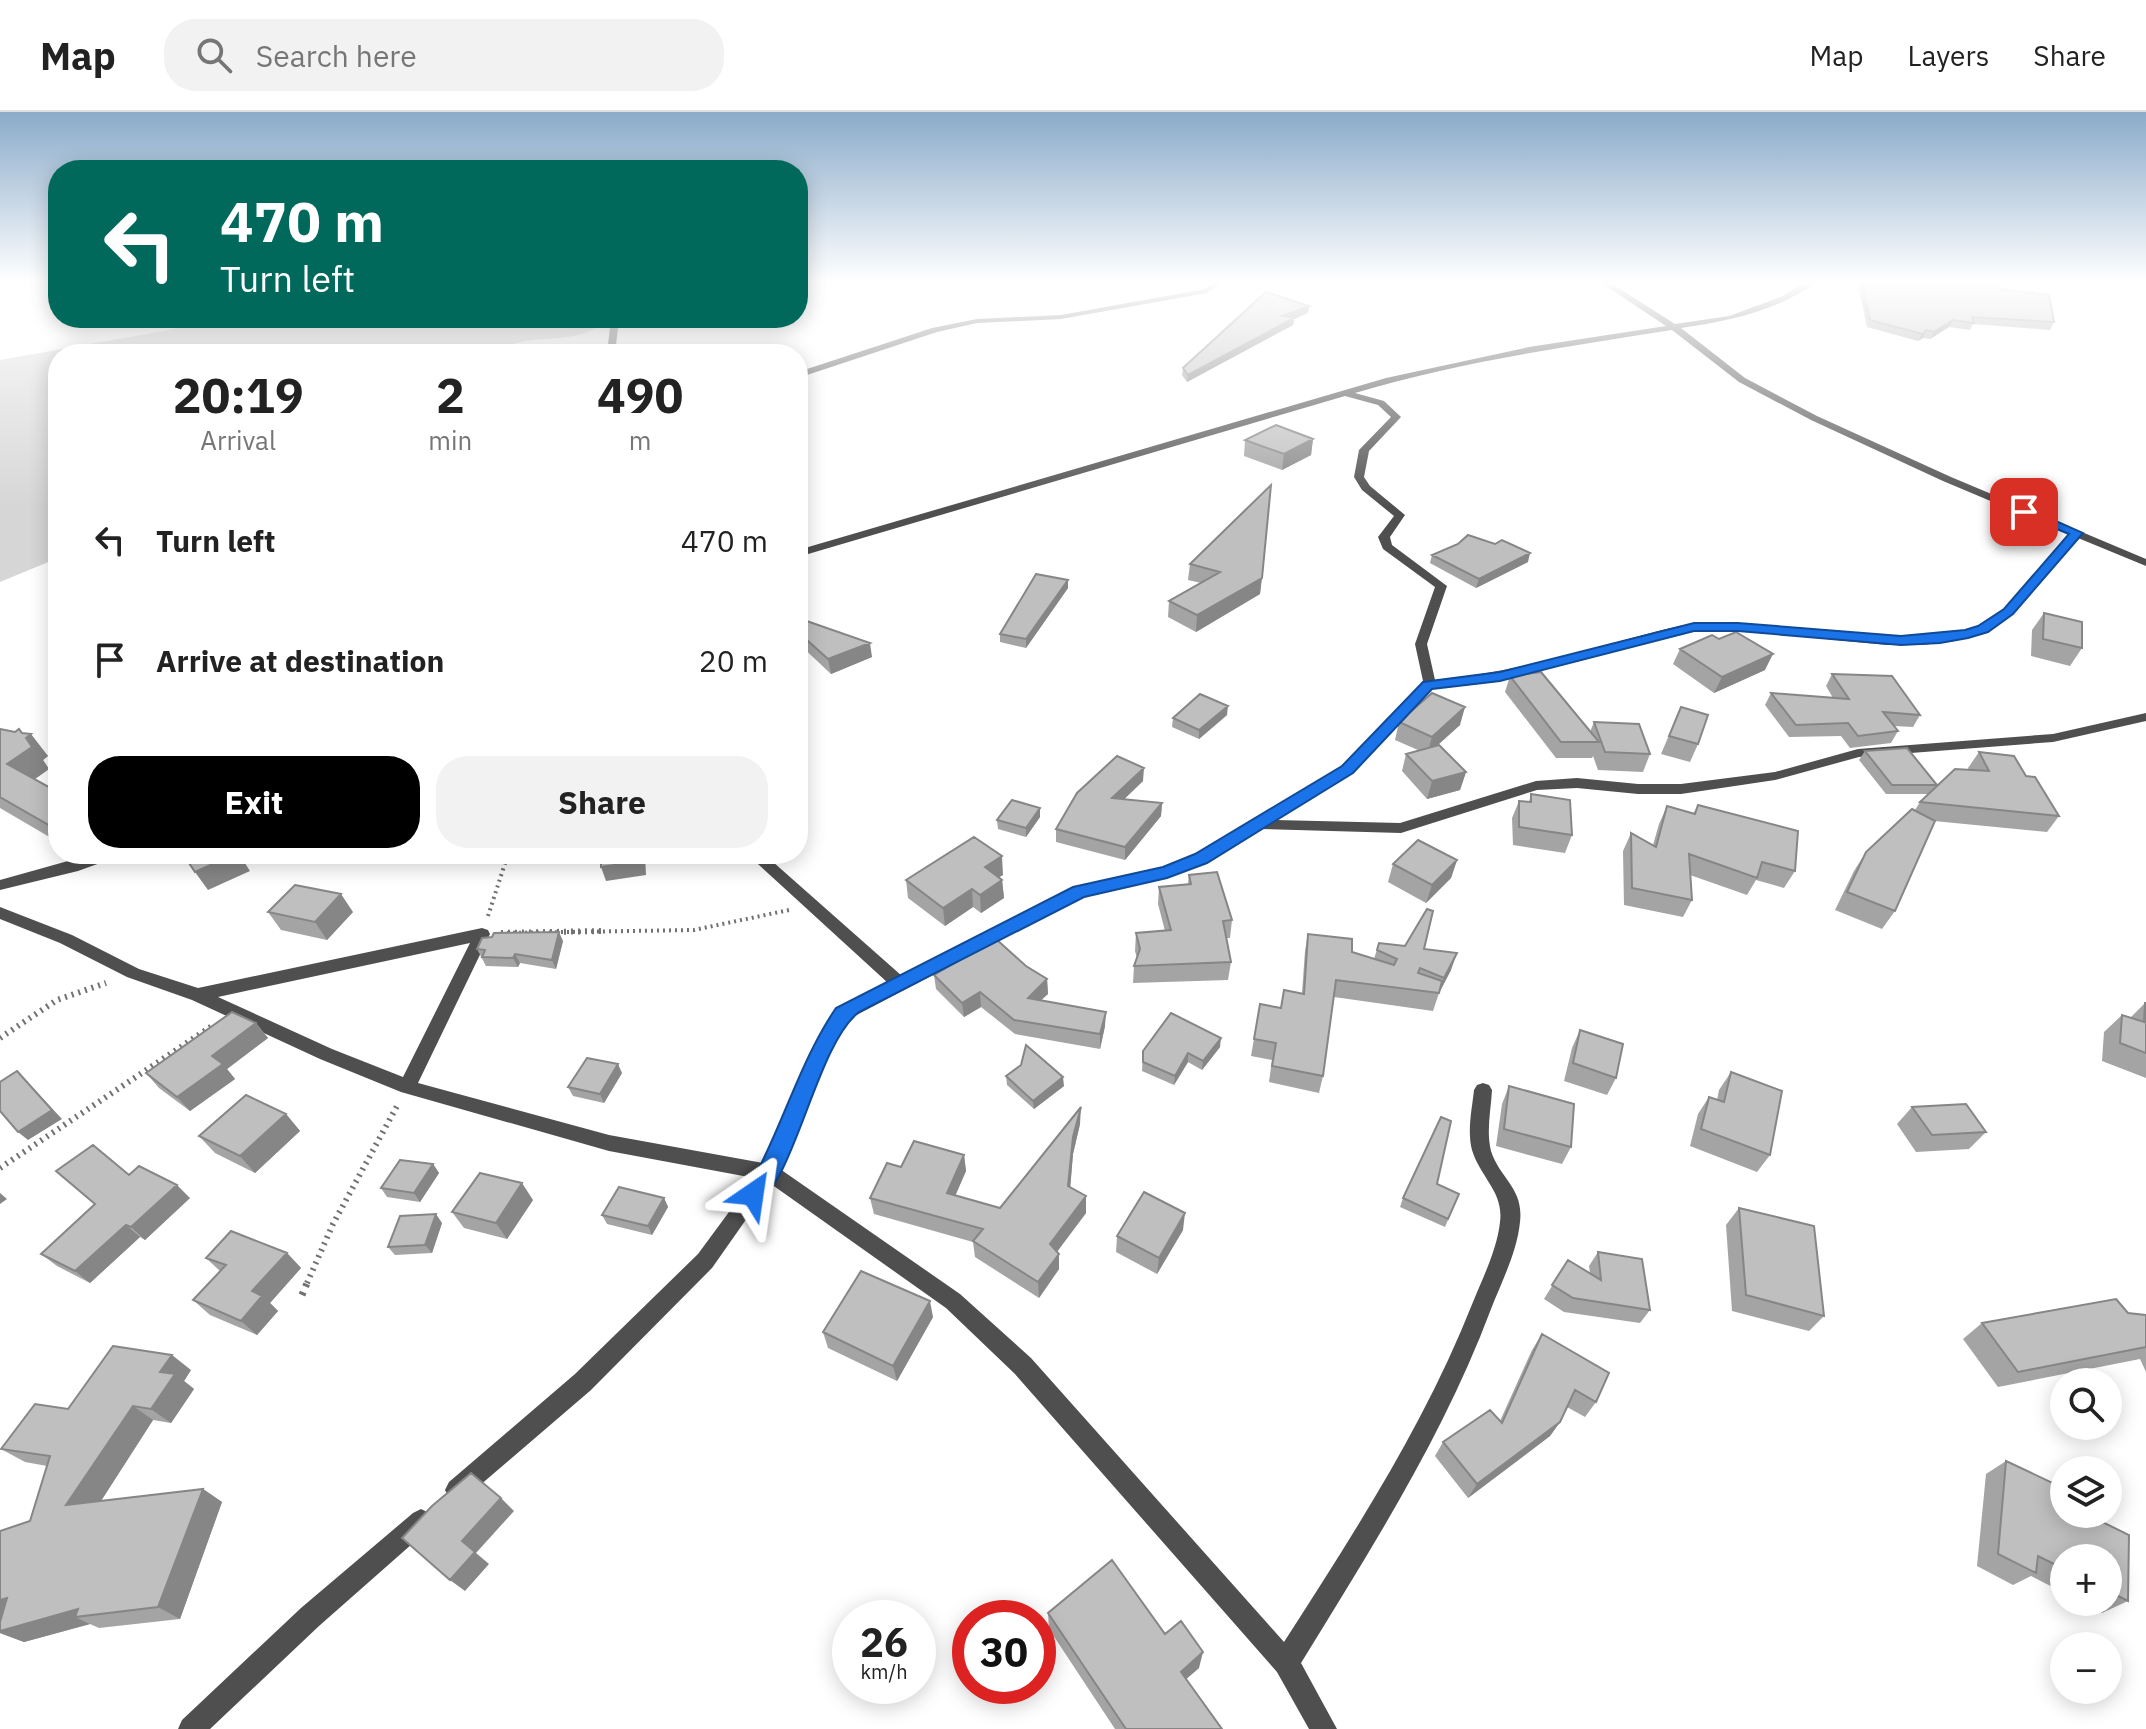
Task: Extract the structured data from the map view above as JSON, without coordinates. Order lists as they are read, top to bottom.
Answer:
{
  "page": {
    "header": "Map",
    "search": "Search here",
    "nav": ["Map", "Layers", "Share"],
    "turn": ["470 m", "Turn left"],
    "eta": [
      "20:19",
      "Arrival",
      "2",
      "min",
      "490",
      "m"
    ],
    "list": [
      {
        "name": "Turn left",
        "value": "470 m"
      },
      {
        "name": "Arrive at destination",
        "value": "20 m"
      }
    ],
    "buttons": ["Exit", "Share"],
    "map_buttons": ["+", "−"],
    "speed": "26 km/h",
    "limit": "30"
  }
}
